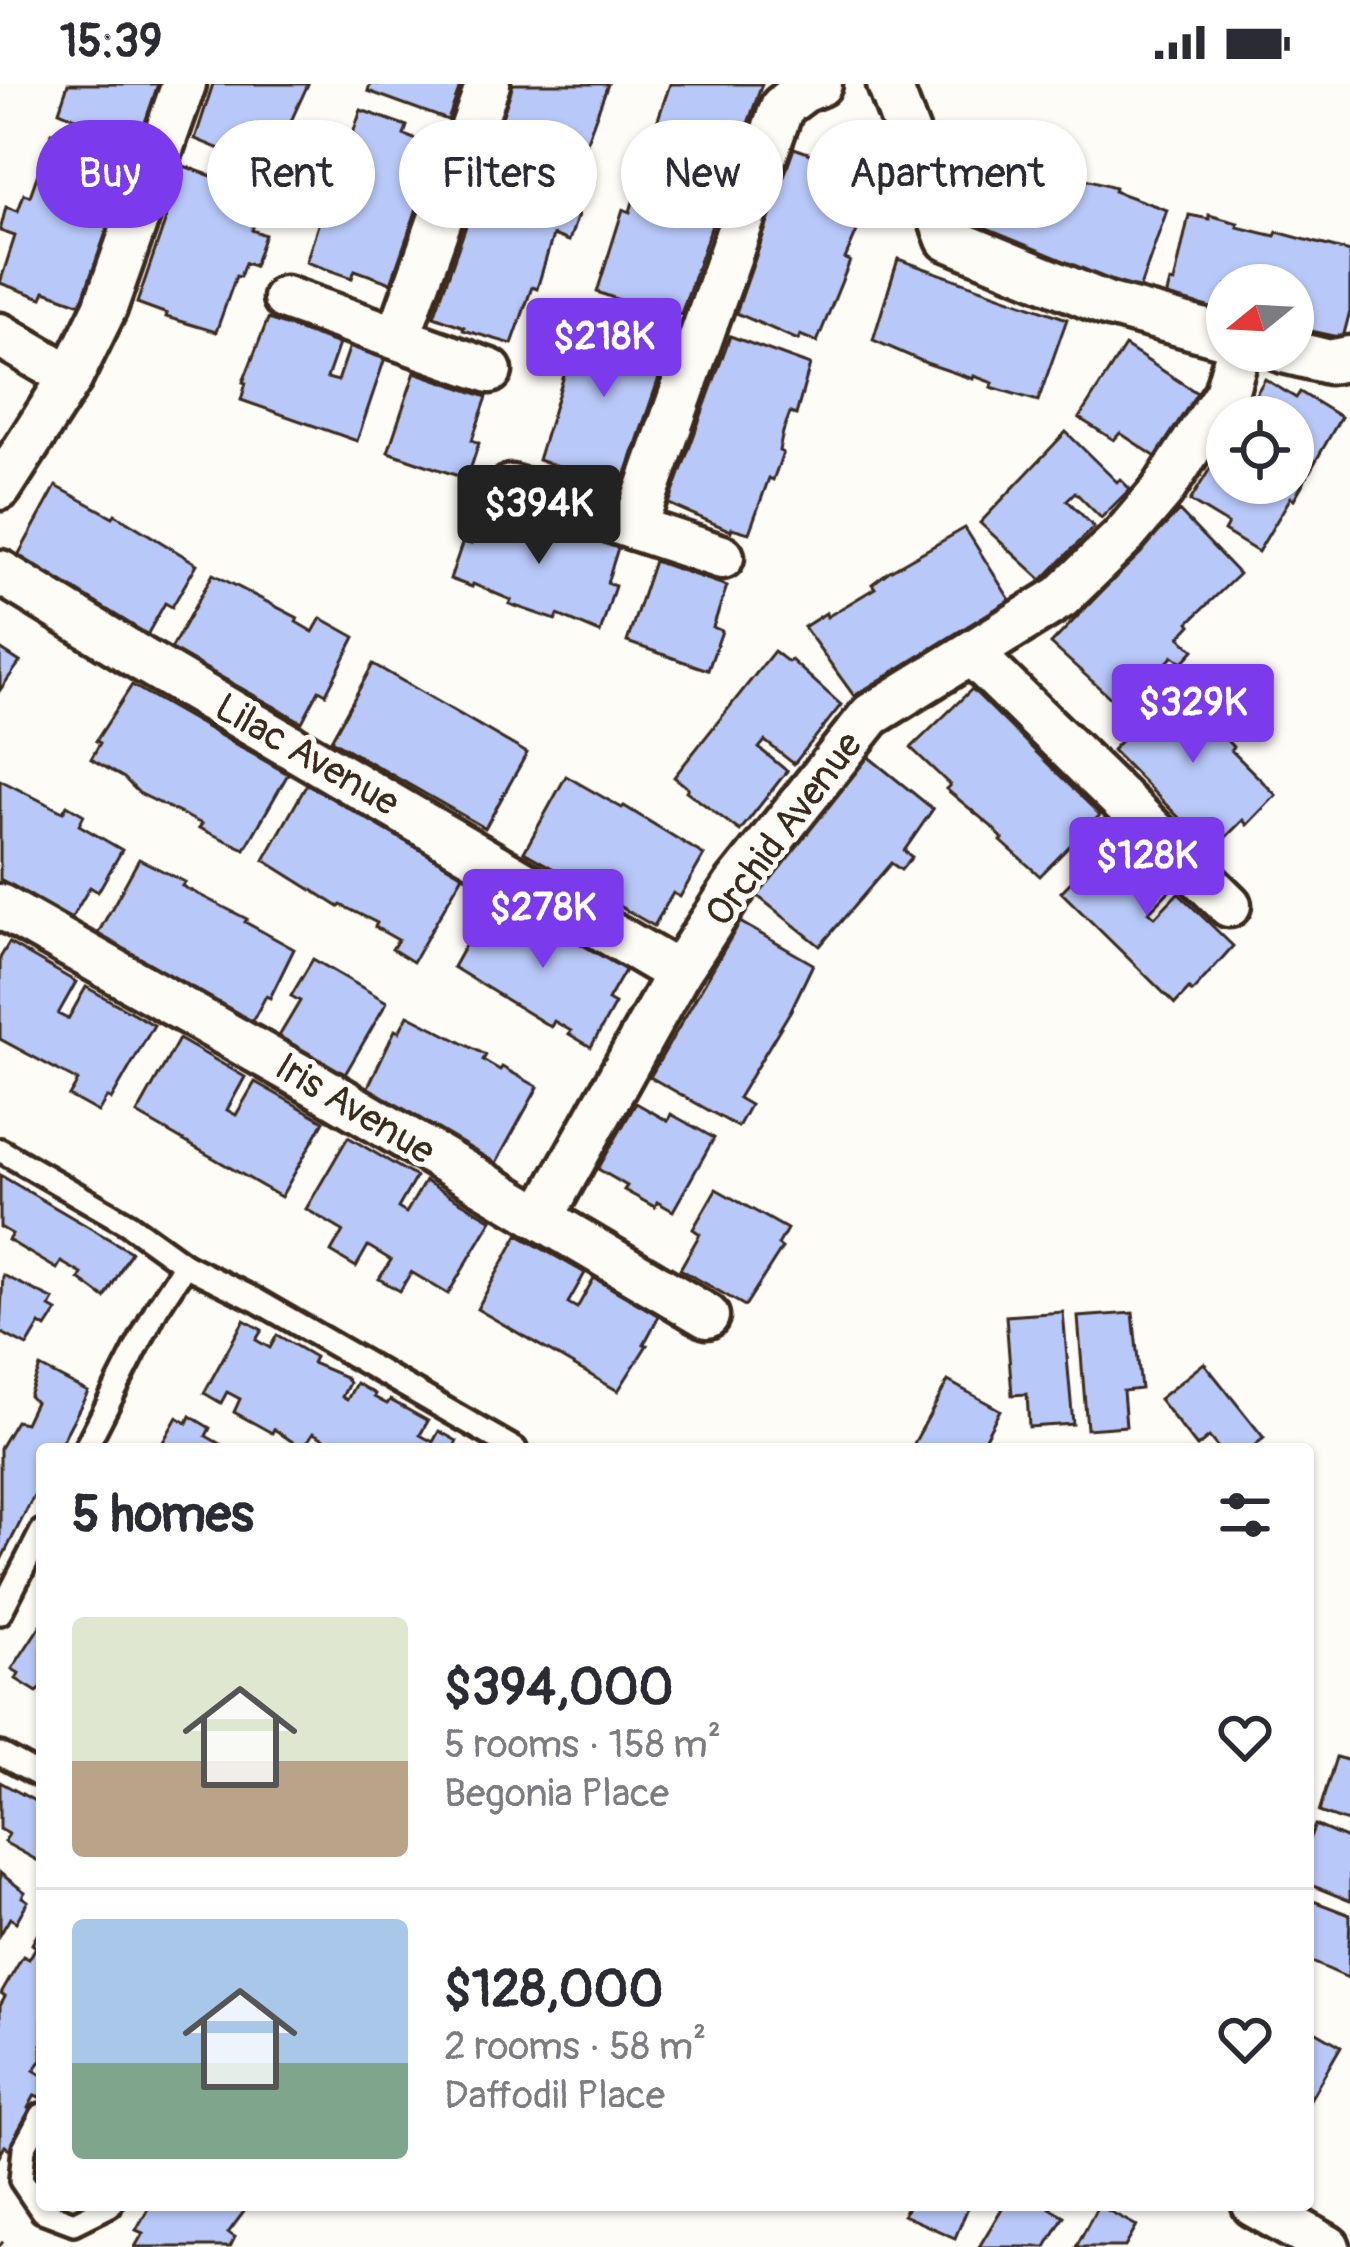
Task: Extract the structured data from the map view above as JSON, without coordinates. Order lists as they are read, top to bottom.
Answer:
{
  "streets": {
    "street": ["Lilac Avenue", "Orchid Avenue", "Iris Avenue"]
  },
  "crossings": [
    ["Lilac Avenue", "Orchid Avenue"],
    ["Orchid Avenue", "Iris Avenue"]
  ],
  "north": "left",
  "page": {
    "status": "15:39",
    "chip": [
      "Buy",
      "Rent",
      "Filters",
      "New",
      "Apartment"
    ],
    "price": [
      "$218K",
      "$394K",
      "$329K",
      "$128K",
      "$278K"
    ],
    "heading": "5 homes",
    "list": [
      {
        "name": "$394,000",
        "note": "5 rooms · 158 m² · Begonia Place"
      },
      {
        "name": "$128,000",
        "note": "2 rooms · 58 m² · Daffodil Place"
      }
    ]
  }
}
